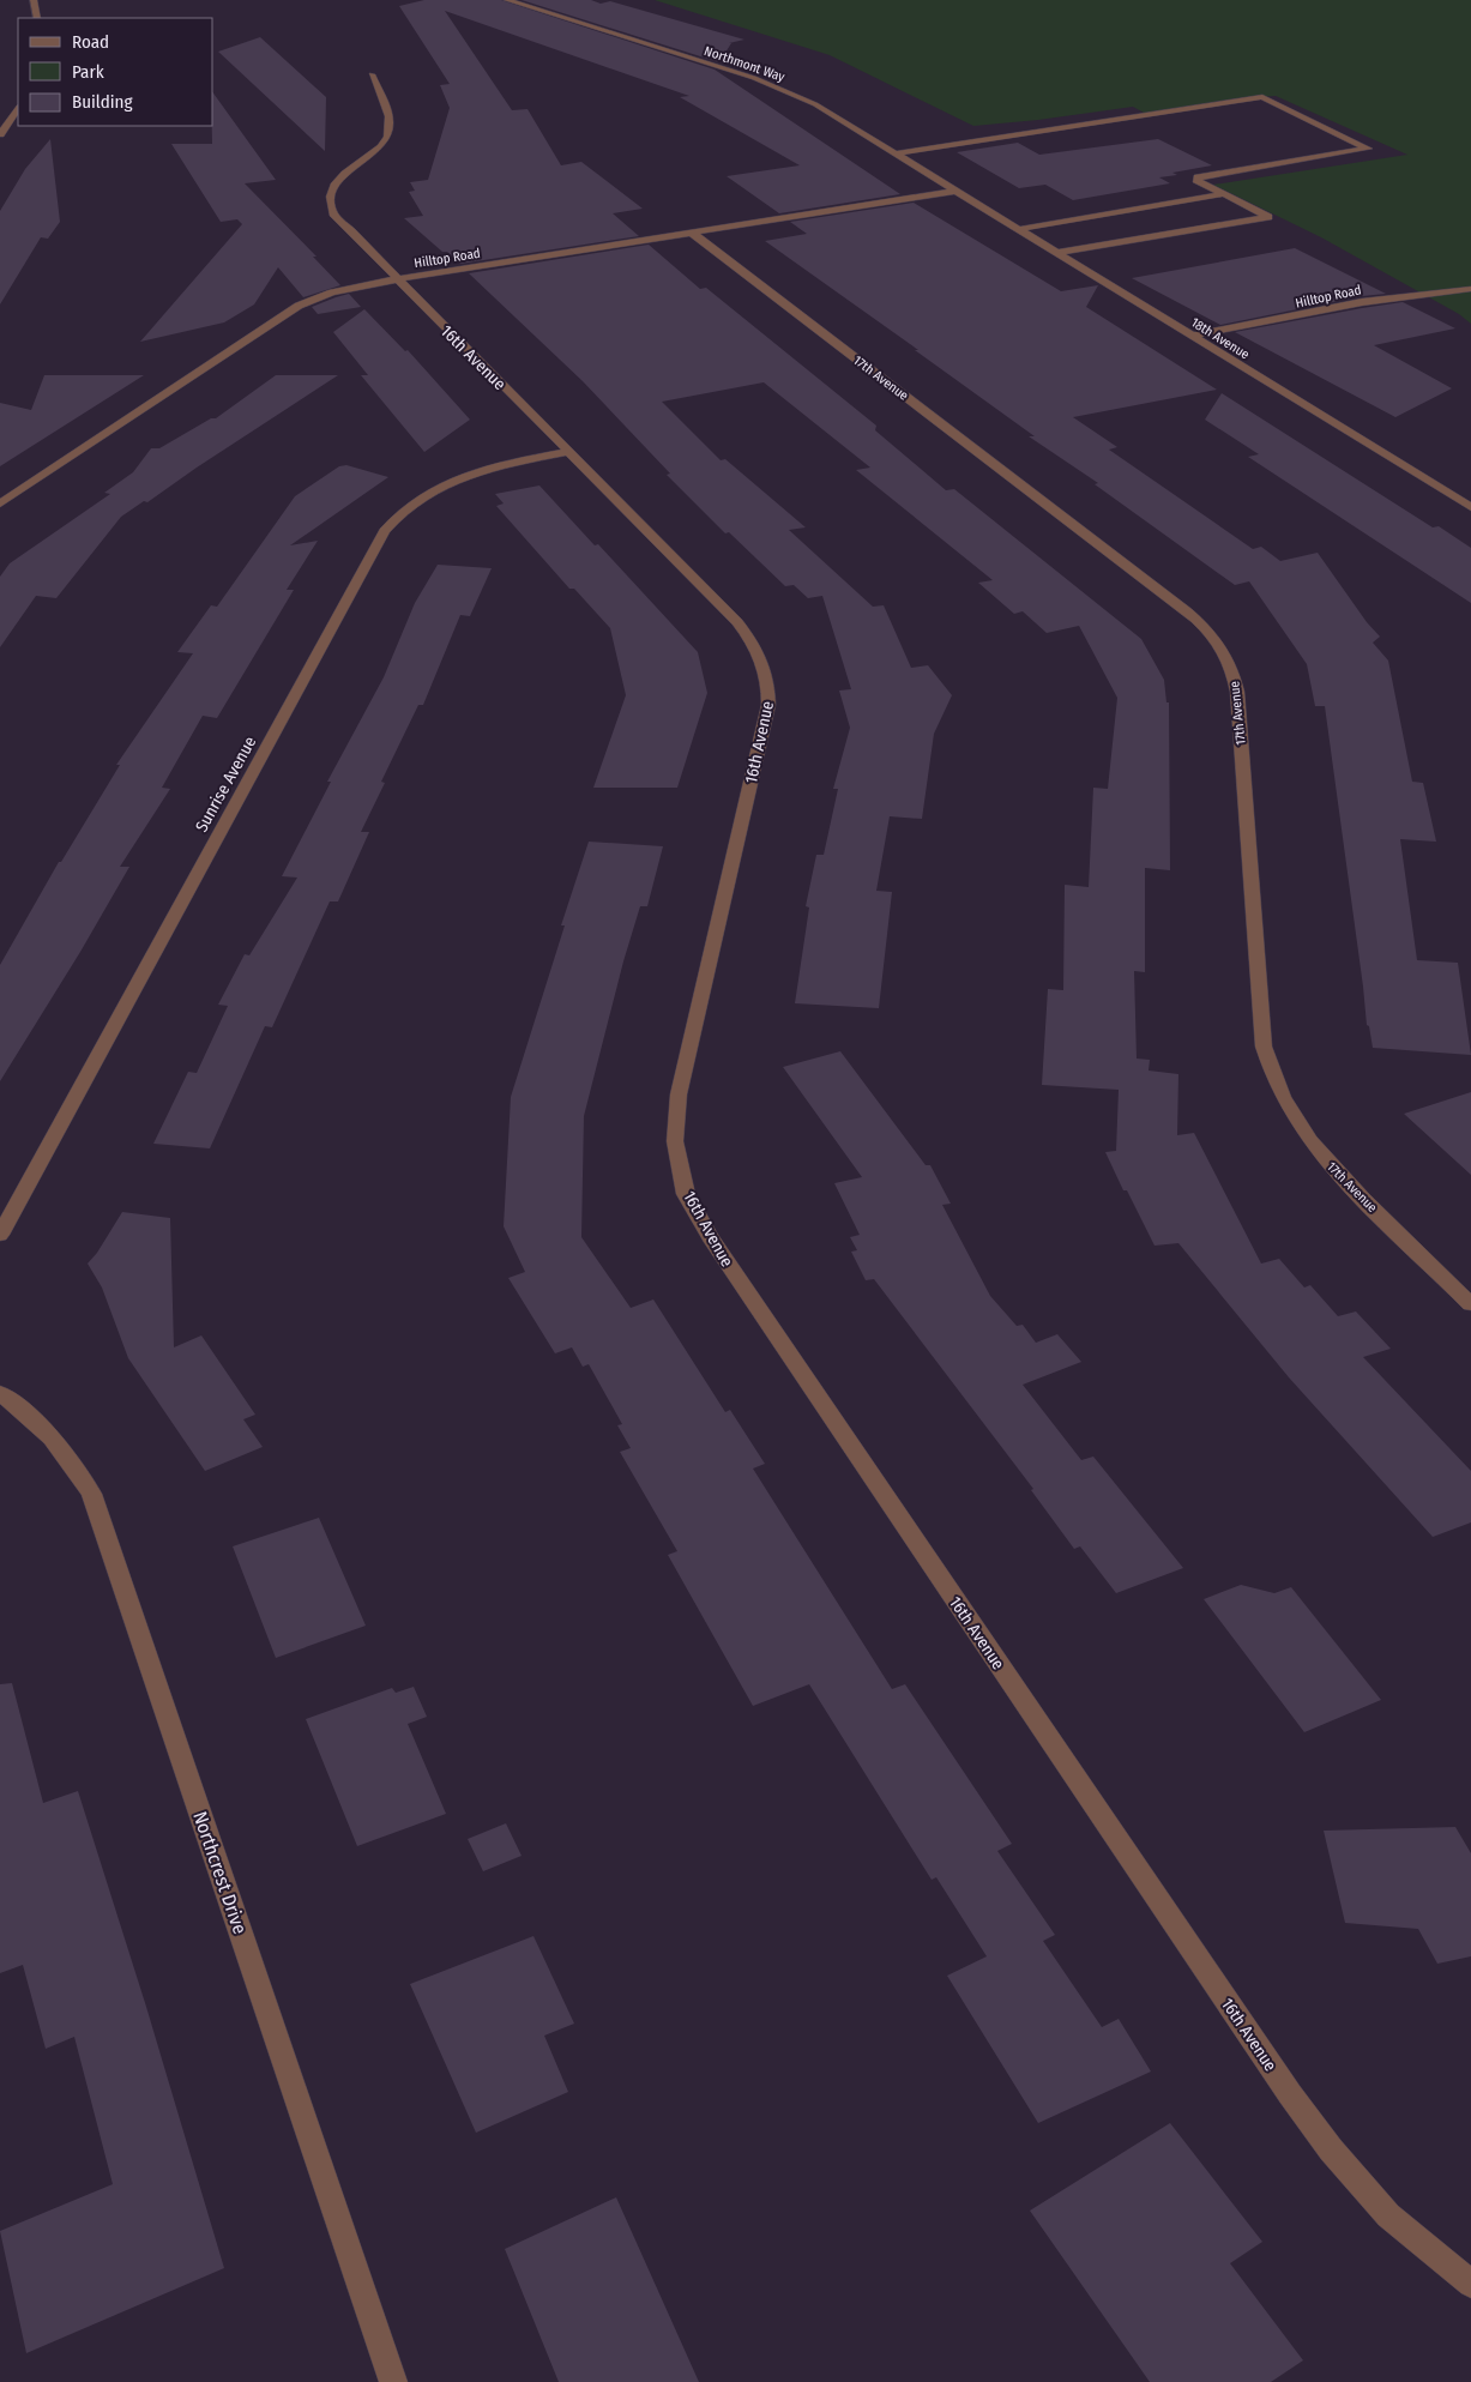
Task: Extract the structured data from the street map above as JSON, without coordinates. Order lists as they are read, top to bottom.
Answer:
{
  "streets": {
    "street": [
      "Northmont Way",
      "Hilltop Road",
      "18th Avenue",
      "16th Avenue",
      "17th Avenue",
      "Sunrise Avenue",
      "Northcrest Drive"
    ]
  },
  "crossings": [
    ["Northmont Way", "Hilltop Road"],
    ["Northmont Way", "18th Avenue"],
    ["Hilltop Road", "18th Avenue"],
    ["Hilltop Road", "16th Avenue"],
    ["Hilltop Road", "17th Avenue"],
    ["16th Avenue", "Sunrise Avenue"]
  ],
  "legend": ["Road", "Park", "Building"]
}
